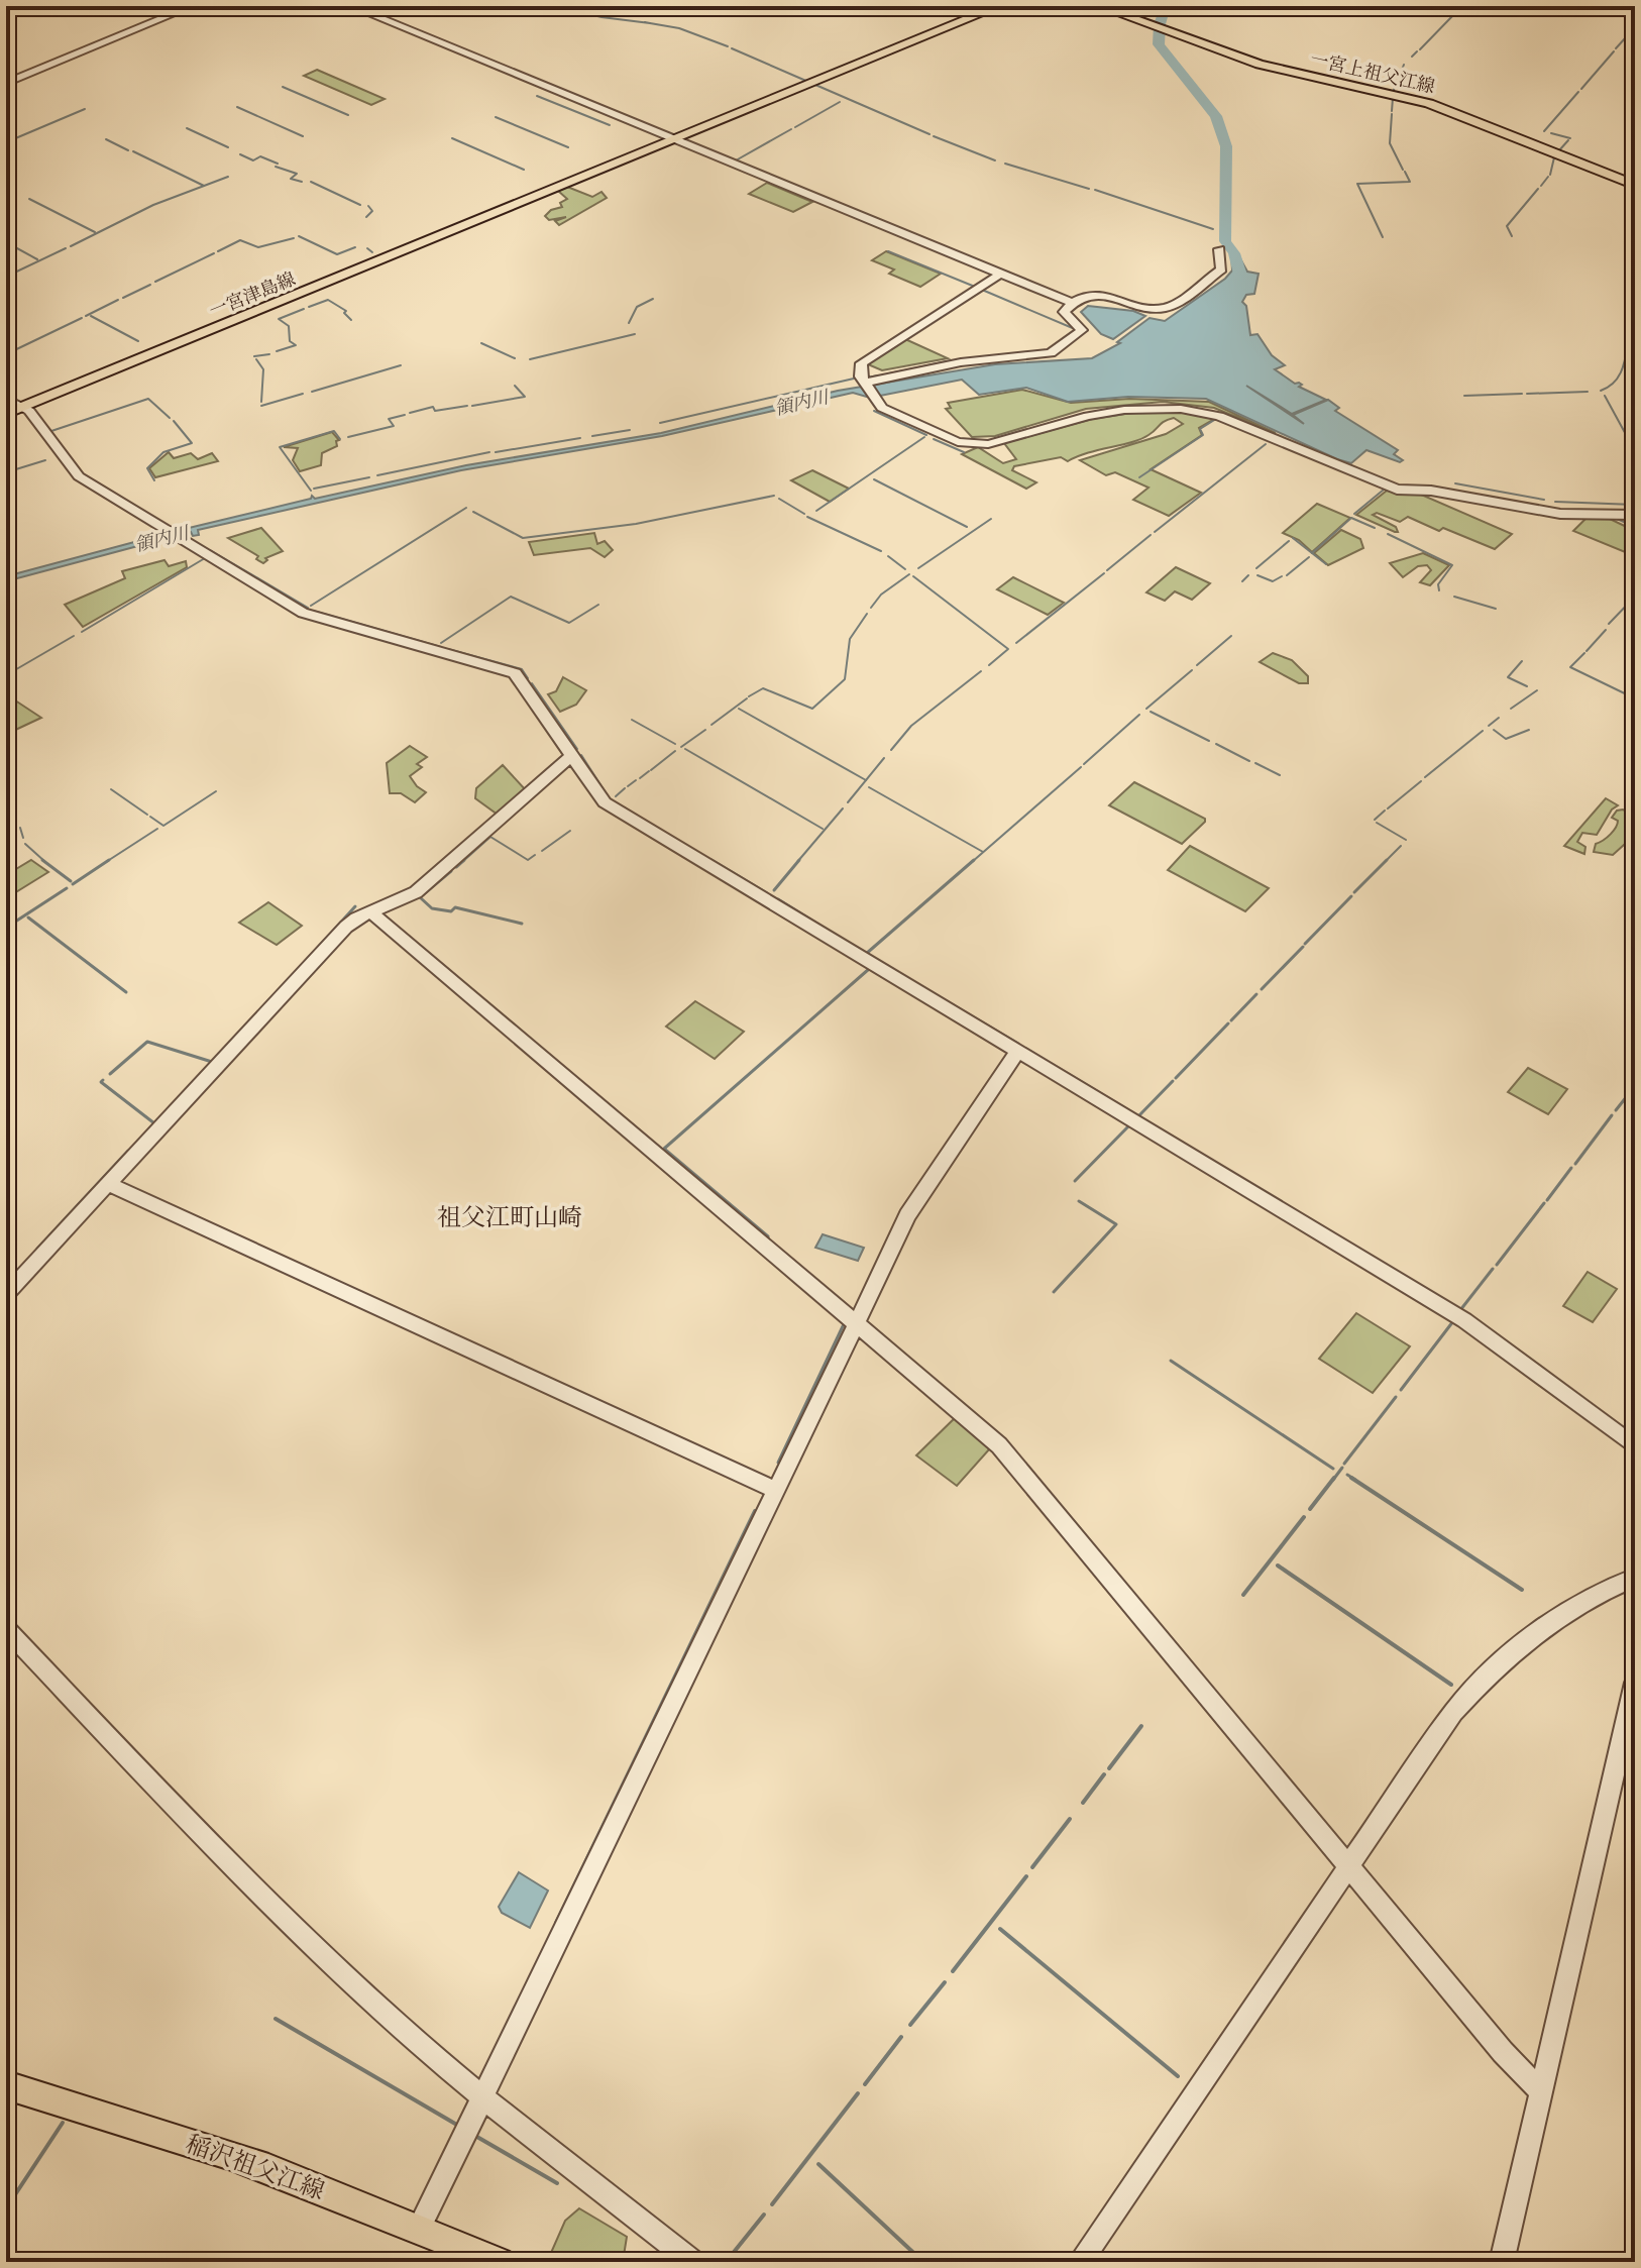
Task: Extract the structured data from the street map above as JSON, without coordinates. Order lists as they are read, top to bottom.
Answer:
{
  "streets": {
    "main road": ["一宮上祖父江線", "一宮津島線", "稲沢祖父江線"]
  },
  "districts": ["祖父江町山崎"],
  "water": ["領内川"]
}
